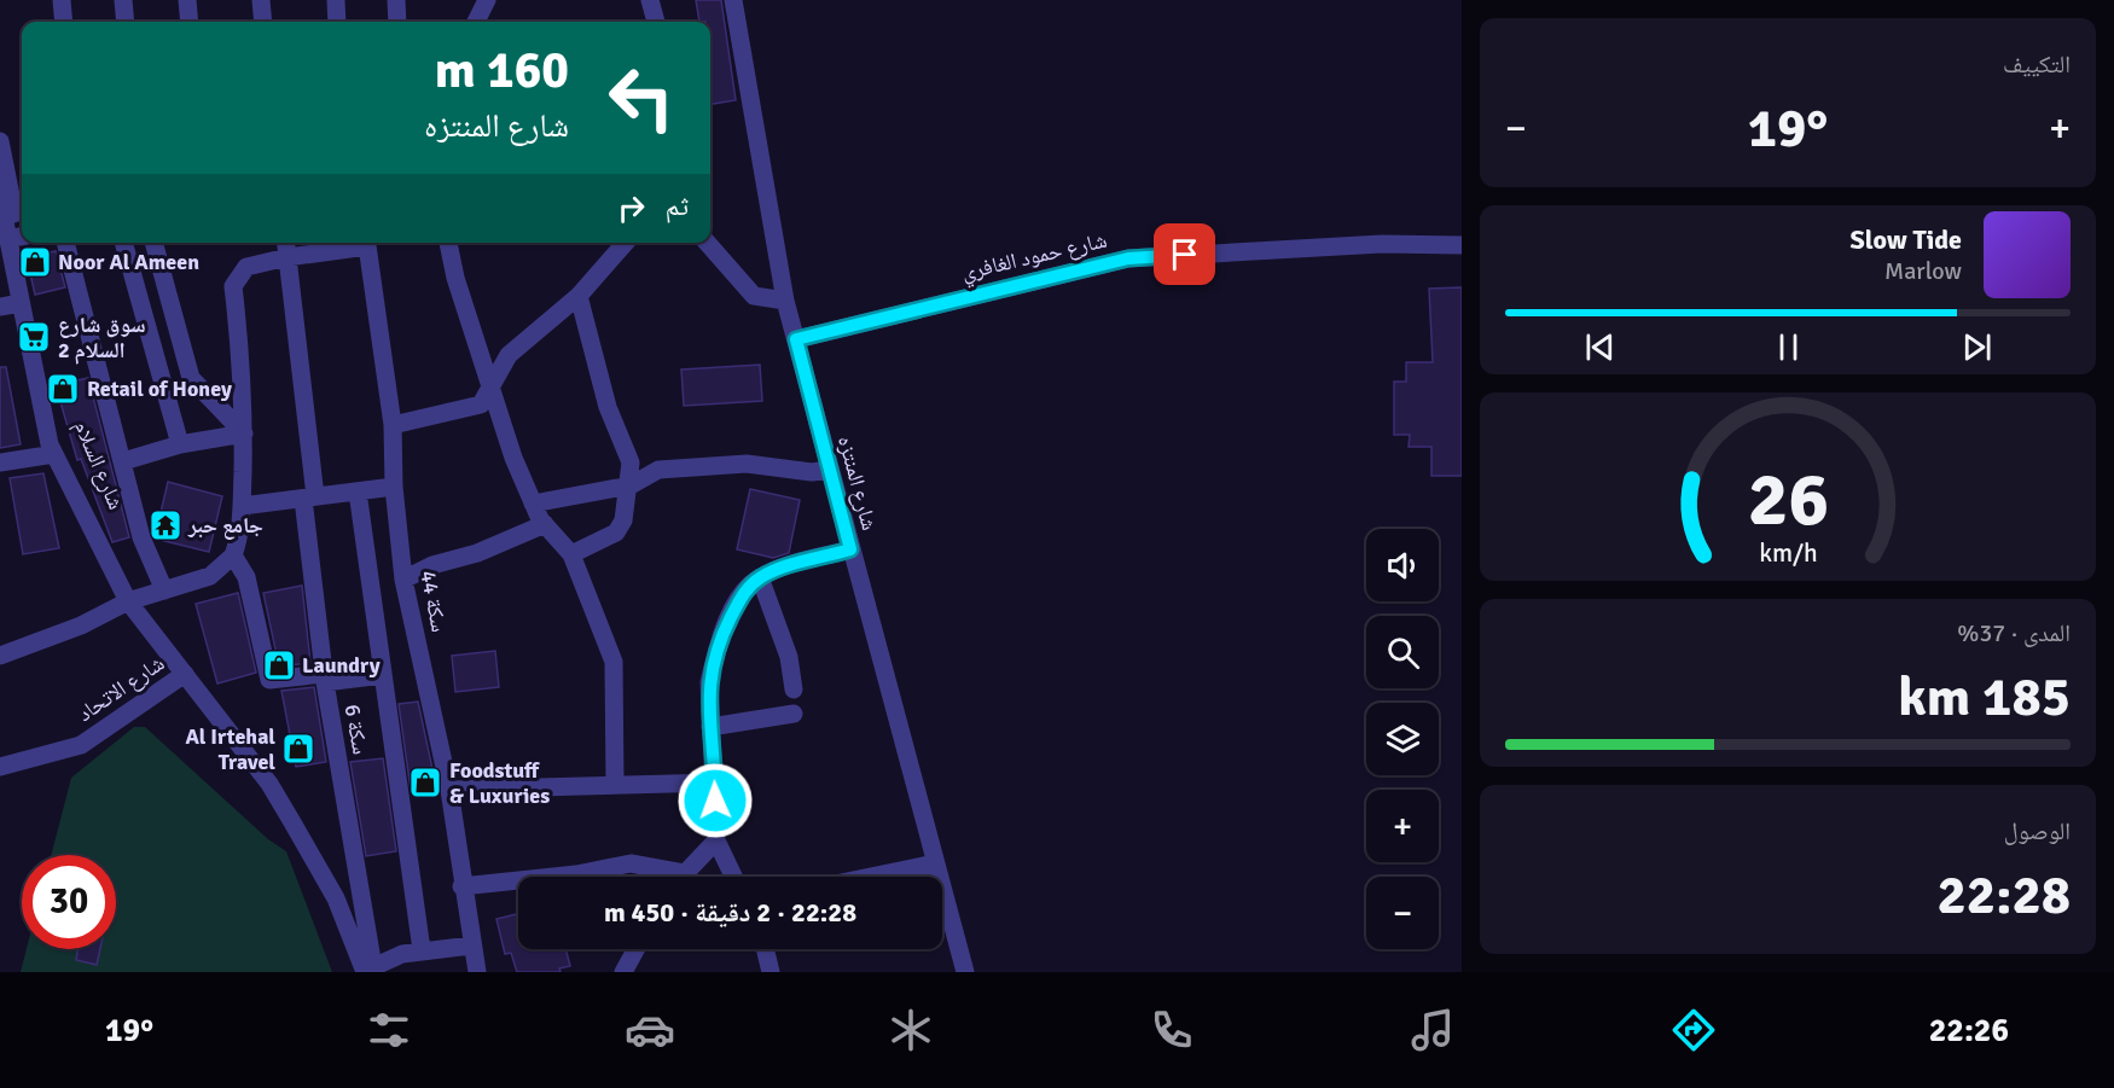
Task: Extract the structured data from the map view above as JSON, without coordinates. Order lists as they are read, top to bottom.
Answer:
{
  "streets": {
    "street": [
      "شارع حمود الغافري",
      "شارع السلام",
      "شارع المنتزه",
      "سكة 44",
      "شارع الاتحاد",
      "سكة 6"
    ]
  },
  "crossings": [
    ["شارع حمود الغافري", "شارع المنتزه"],
    ["شارع السلام", "شارع الاتحاد"],
    ["شارع السلام", "سكة 6"]
  ],
  "places": {
    "shop": [
      "Noor Al Ameen",
      "Retail of Honey",
      "Laundry",
      "Al Irtehal Travel",
      "Foodstuff & Luxuries"
    ],
    "supermarket": ["سوق شارع السلام 2"],
    "temple": ["جامع حبر"]
  },
  "page": {
    "tile": [
      "التكييف",
      ["المدى · 37%", "185 km"],
      ["الوصول", "22:28"]
    ],
    "turn": ["160 m", "شارع المنتزه"],
    "heat": ["−", "19°", "+"],
    "then": "ثم",
    "song": ["Slow Tide", "Marlow"],
    "map_buttons": ["+", "−"],
    "limit": "30",
    "trip": "22:28 · 2 دقيقة · 450 m",
    "tabs": ["22:26", "19°"],
    "gauge": ["26", "km/h"]
  }
}
